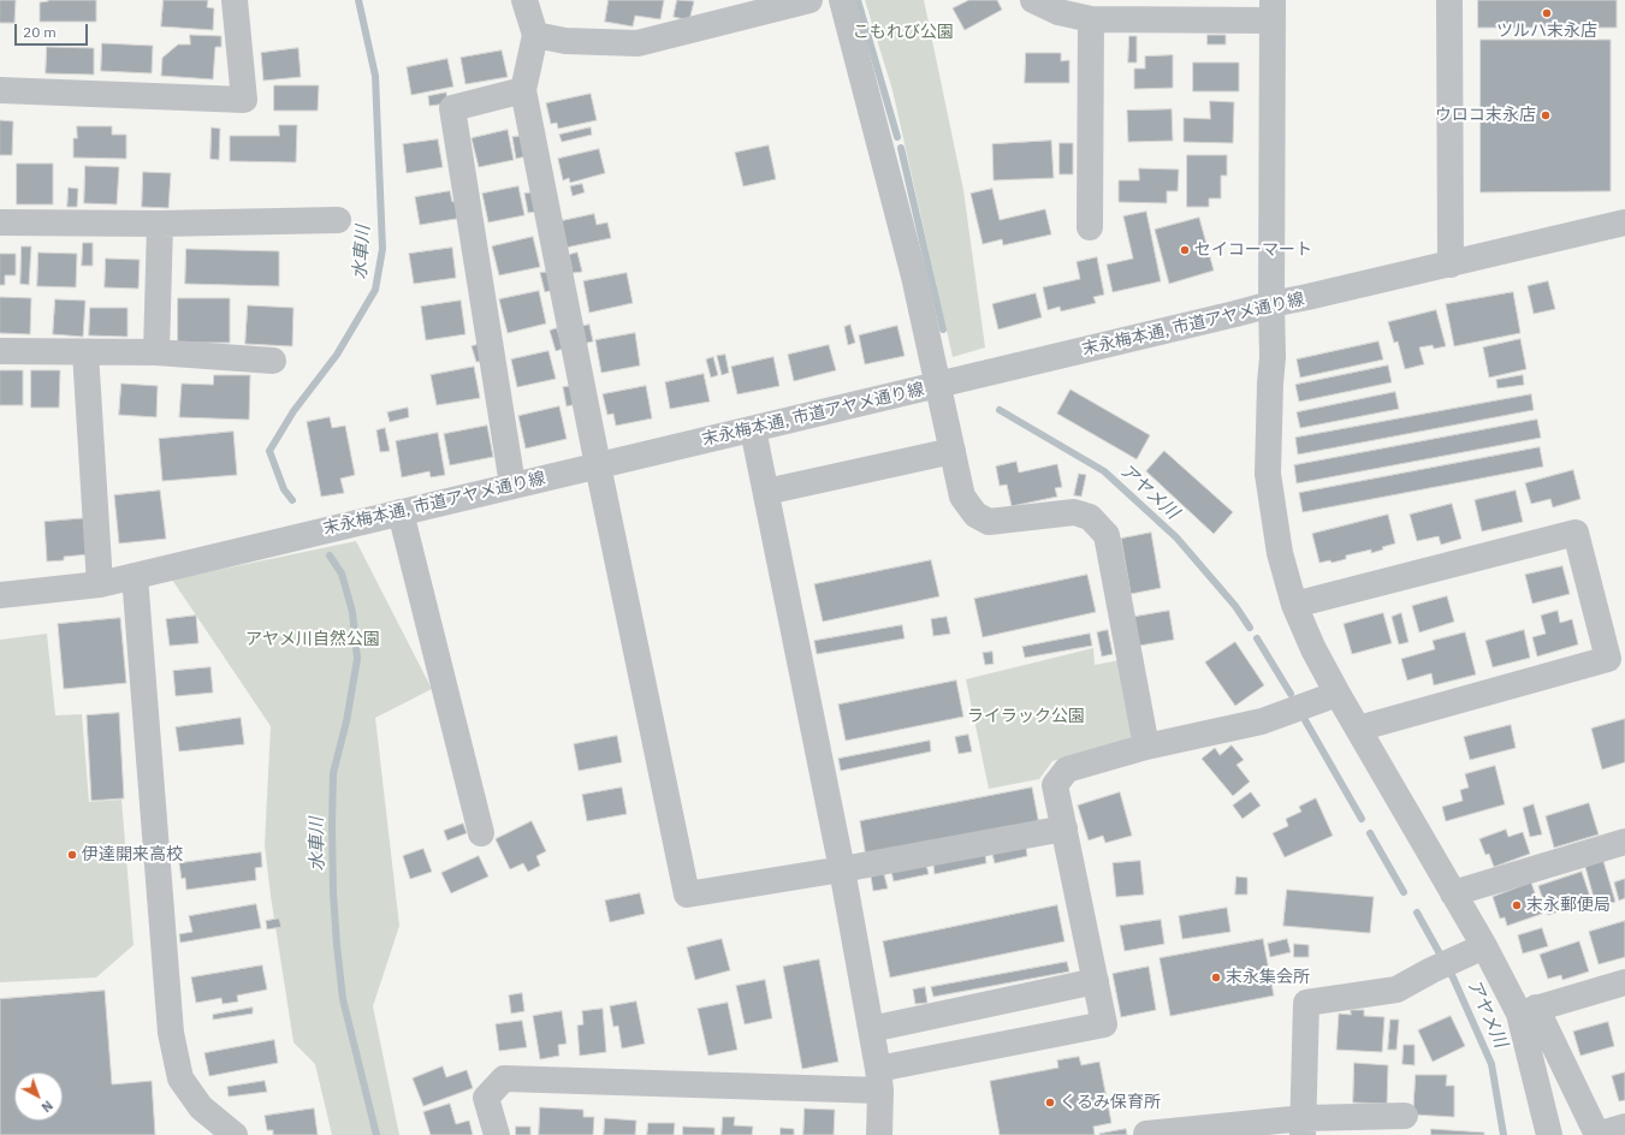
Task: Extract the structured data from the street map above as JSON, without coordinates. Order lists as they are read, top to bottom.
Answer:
{
  "streets": {
    "street": ["末永梅本通, 市道アヤメ通り線"]
  },
  "water": ["水車川", "アヤメ川"],
  "parks": ["こもれび公園", "アヤメ川自然公園", "ライラック公園"],
  "places": [
    "ツルハ末永店",
    "ウロコ末永店",
    "セイコーマート",
    "伊達開来高校",
    "末永郵便局",
    "末永集会所",
    "くるみ保育所"
  ],
  "scale_bar": "20 m",
  "north": "bottom right"
}
